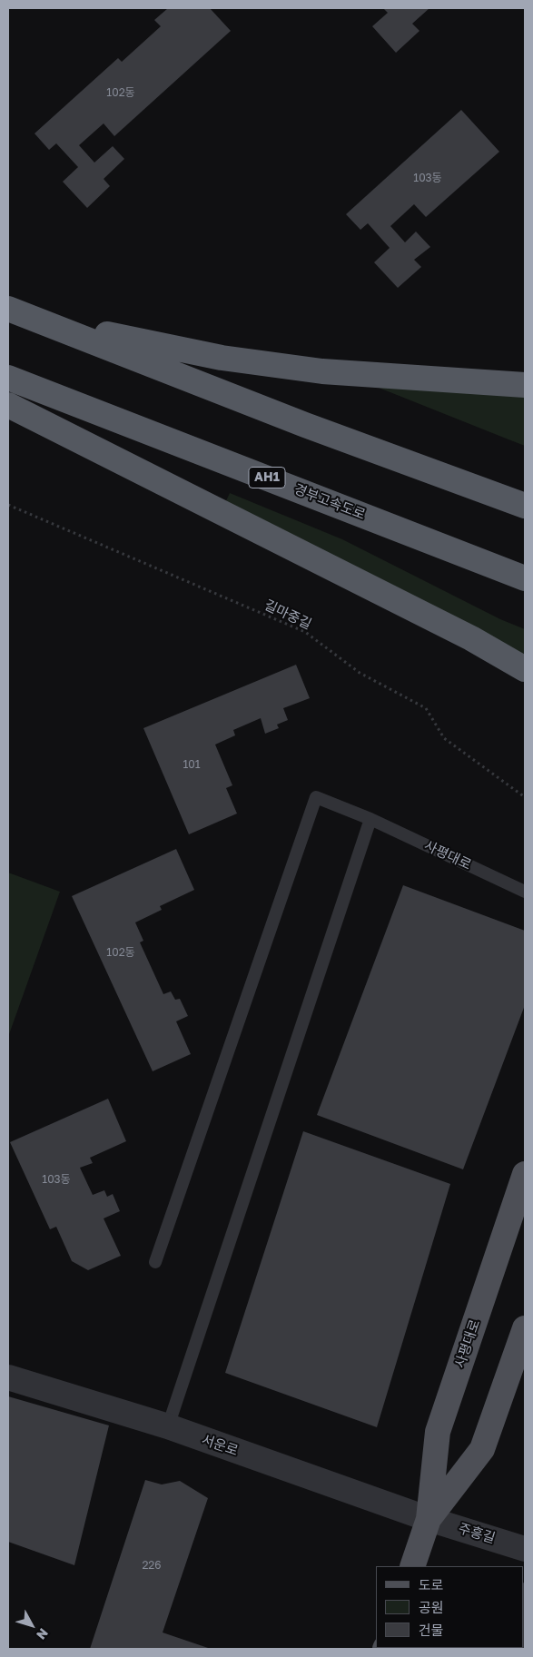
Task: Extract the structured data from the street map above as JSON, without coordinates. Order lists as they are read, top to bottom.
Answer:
{
  "streets": {
    "highway": ["AH1", "경부고속도로"],
    "main road": ["사평대로"],
    "street": ["서운로", "주흥길"],
    "path": ["길마중길"]
  },
  "crossings": [
    ["사평대로", "서운로"],
    ["사평대로", "주흥길"],
    ["서운로", "주흥길"]
  ],
  "house_numbers": [
    "102동",
    "103동",
    "101",
    "102동",
    "103동",
    "226"
  ],
  "legend": ["도로", "공원", "건물"],
  "north": "bottom right"
}
